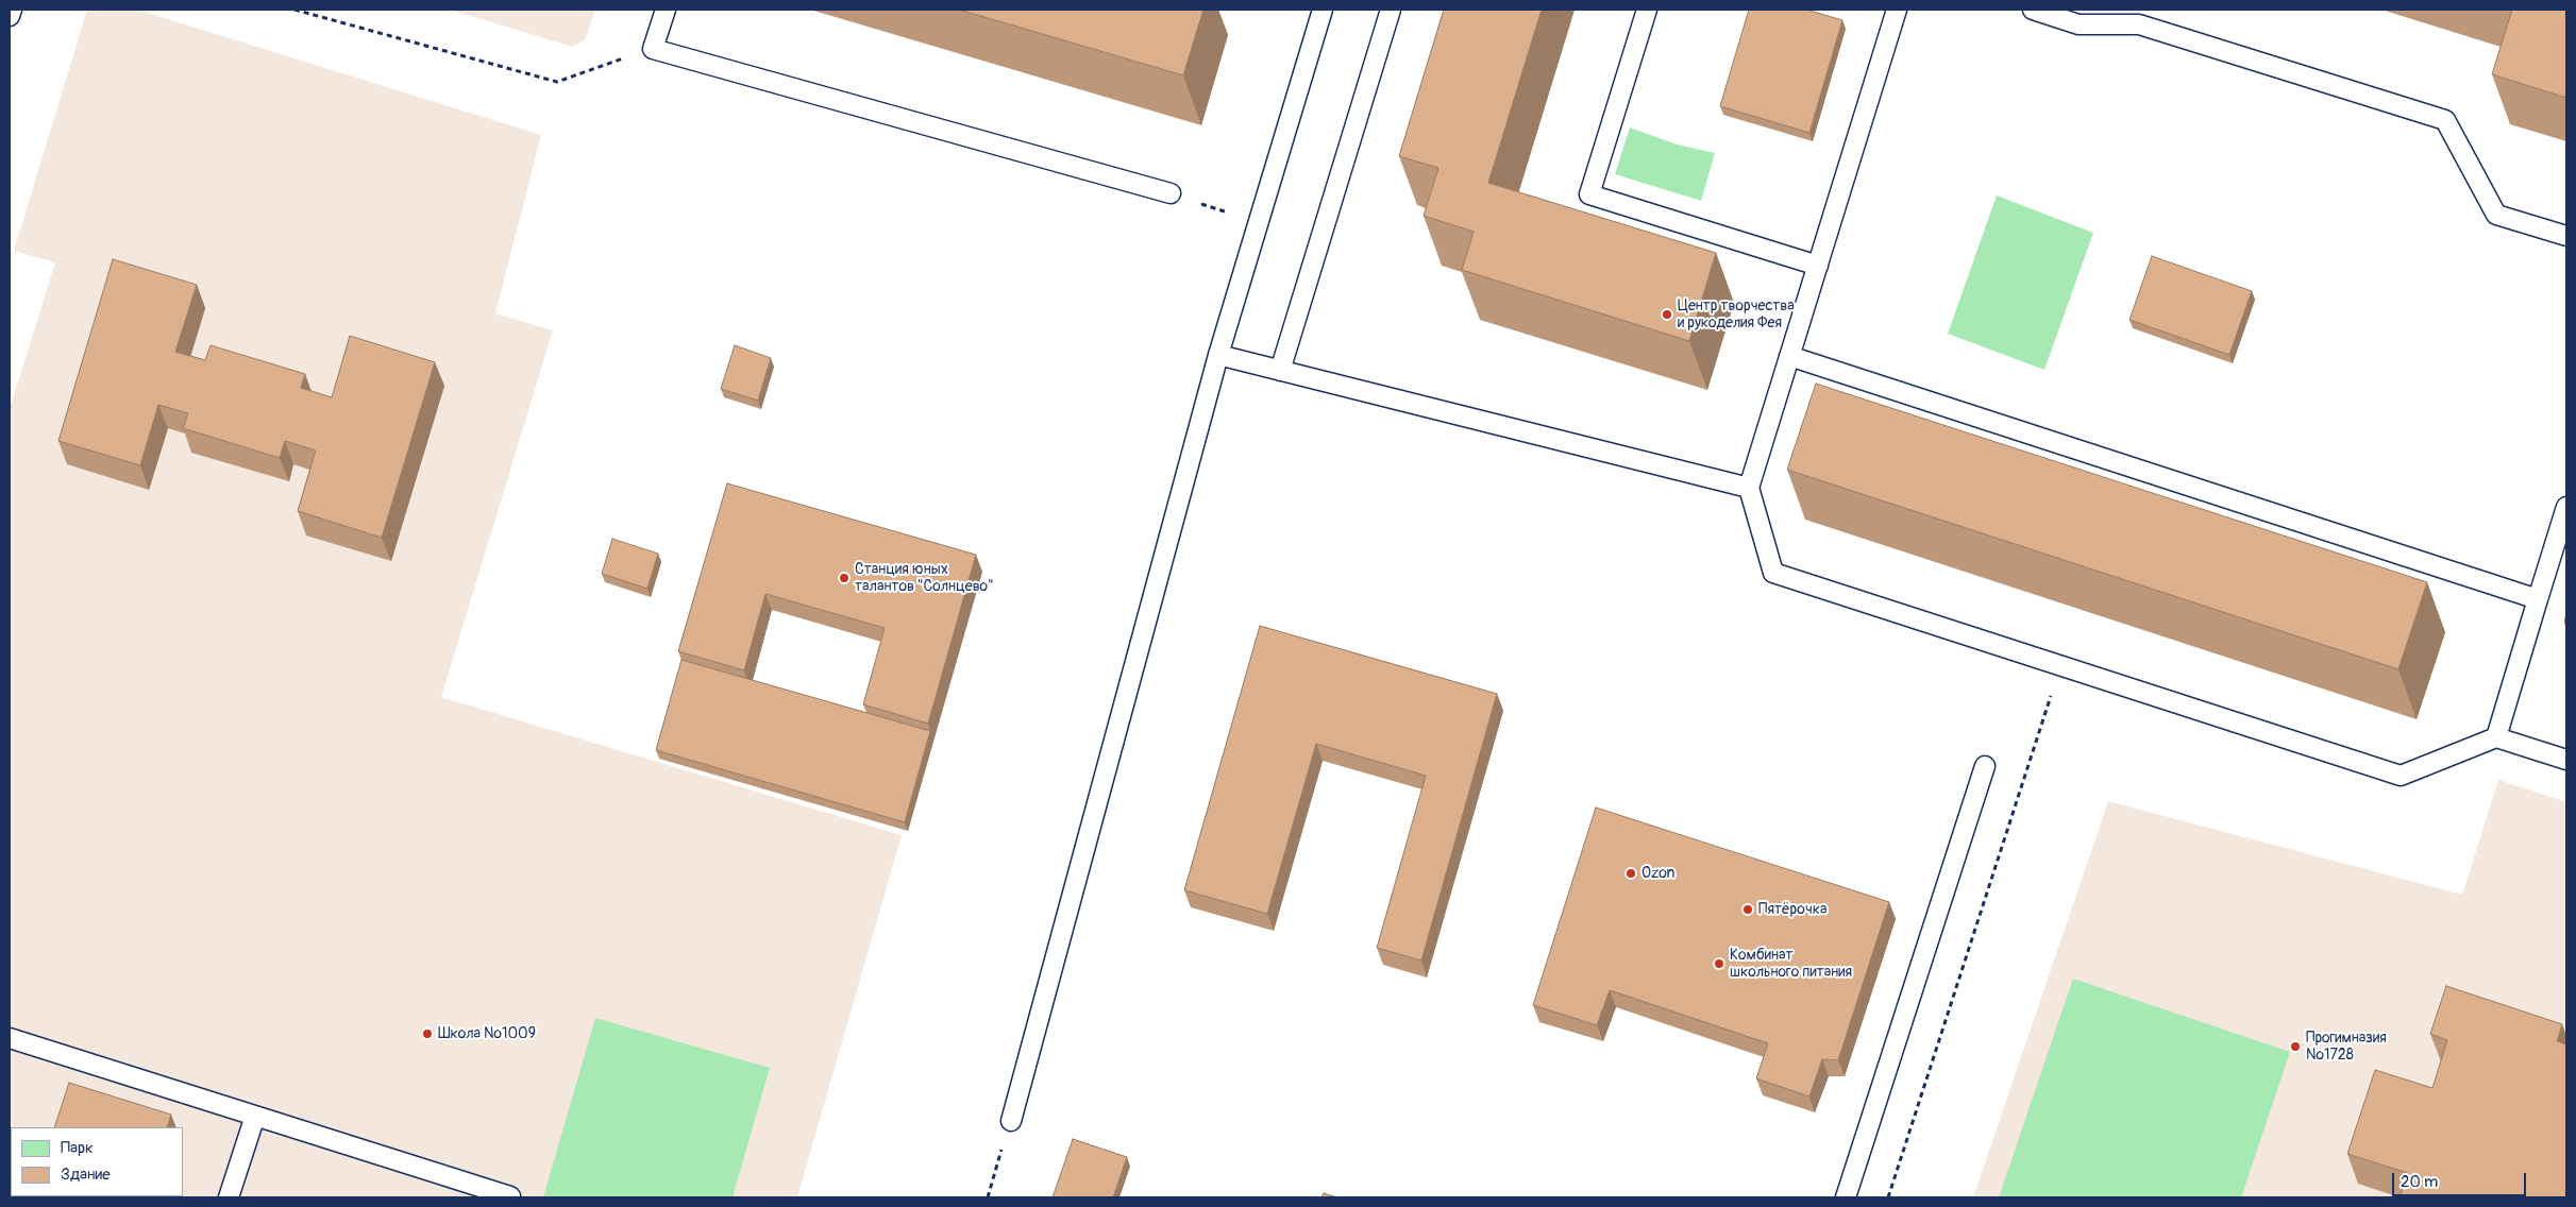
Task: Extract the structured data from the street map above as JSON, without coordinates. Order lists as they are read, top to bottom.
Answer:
{
  "places": [
    "Центр творчества и рукоделия Фея",
    "Станция юных талантов \"Солнцево\"",
    "Ozon",
    "Пятёрочка",
    "Комбинат школьного питания",
    "Школа №1009",
    "Прогимназия №1728"
  ],
  "legend": ["Парк", "Здание"],
  "scale_bar": "20 m"
}
